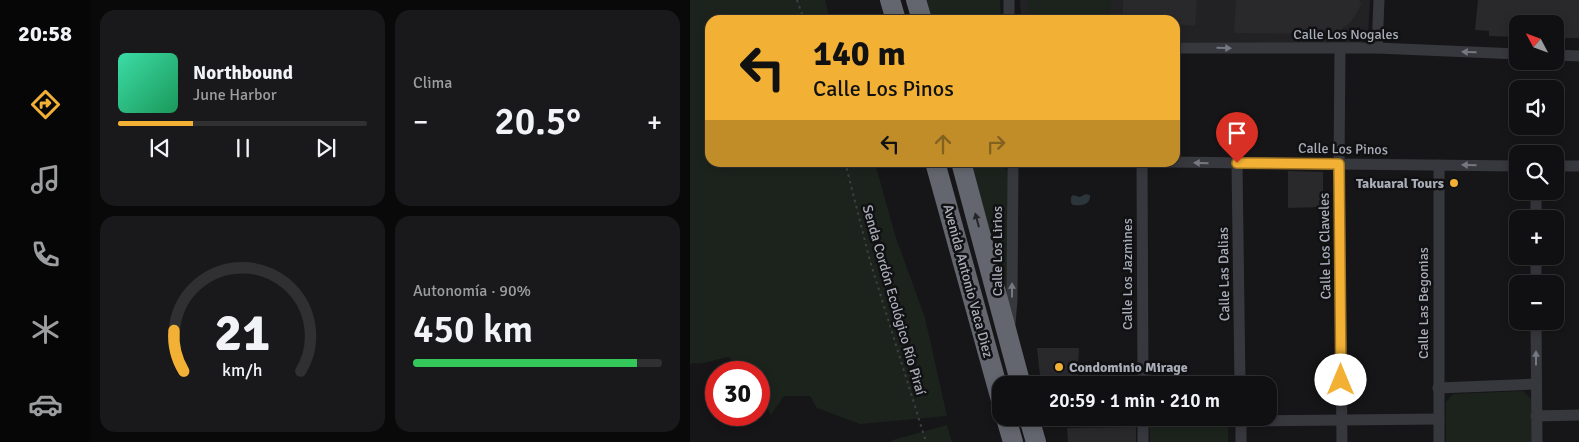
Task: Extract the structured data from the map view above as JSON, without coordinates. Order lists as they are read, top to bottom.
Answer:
{
  "streets": {
    "highway": ["Avenida Antonio Vaca Diez"],
    "street": [
      "Calle Los Nogales",
      "Calle Los Pinos",
      "Calle Los Claveles",
      "Calle Los Lirios",
      "Calle Los Jazmines",
      "Calle Las Dalias",
      "Calle Las Begonias"
    ],
    "path": ["Senda Cordón Ecológico Río Piraí"]
  },
  "crossings": [
    ["Calle Los Nogales", "Calle Los Claveles"],
    ["Calle Los Pinos", "Calle Los Claveles"],
    ["Calle Los Pinos", "Calle Las Dalias"],
    ["Calle Los Pinos", "Calle Las Begonias"],
    ["Calle Los Lirios", "Avenida Antonio Vaca Diez"]
  ],
  "one_way": ["Calle Los Pinos", "Calle Los Lirios"],
  "places": ["Takuaral Tours", "Condominio Mirage"],
  "north": "top left",
  "page": {
    "tabs": "20:58",
    "tile": [
      "Clima",
      ["Autonomía · 90%", "450 km"]
    ],
    "map_buttons": ["+", "−"],
    "turn": ["140 m", "Calle Los Pinos"],
    "song": ["Northbound", "June Harbor"],
    "heat": ["−", "20.5°", "+"],
    "limit": "30",
    "trip": "20:59 · 1 min · 210 m",
    "gauge": ["21", "km/h"]
  }
}
